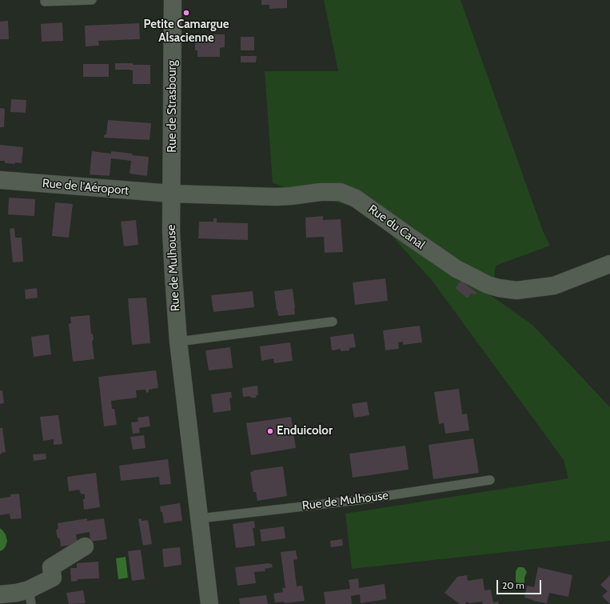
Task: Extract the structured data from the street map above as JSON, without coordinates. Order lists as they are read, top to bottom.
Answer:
{
  "streets": {
    "main road": [
      "Rue de Strasbourg",
      "Rue de l'Aéroport",
      "Rue du Canal",
      "Rue de Mulhouse"
    ]
  },
  "crossings": [
    ["Rue de Strasbourg", "Rue de l'Aéroport"],
    ["Rue de Strasbourg", "Rue du Canal"],
    ["Rue de Strasbourg", "Rue de Mulhouse"],
    ["Rue de l'Aéroport", "Rue du Canal"],
    ["Rue de l'Aéroport", "Rue de Mulhouse"],
    ["Rue du Canal", "Rue de Mulhouse"]
  ],
  "places": ["Petite Camargue Alsacienne", "Enduicolor"],
  "scale_bar": "20 m"
}
